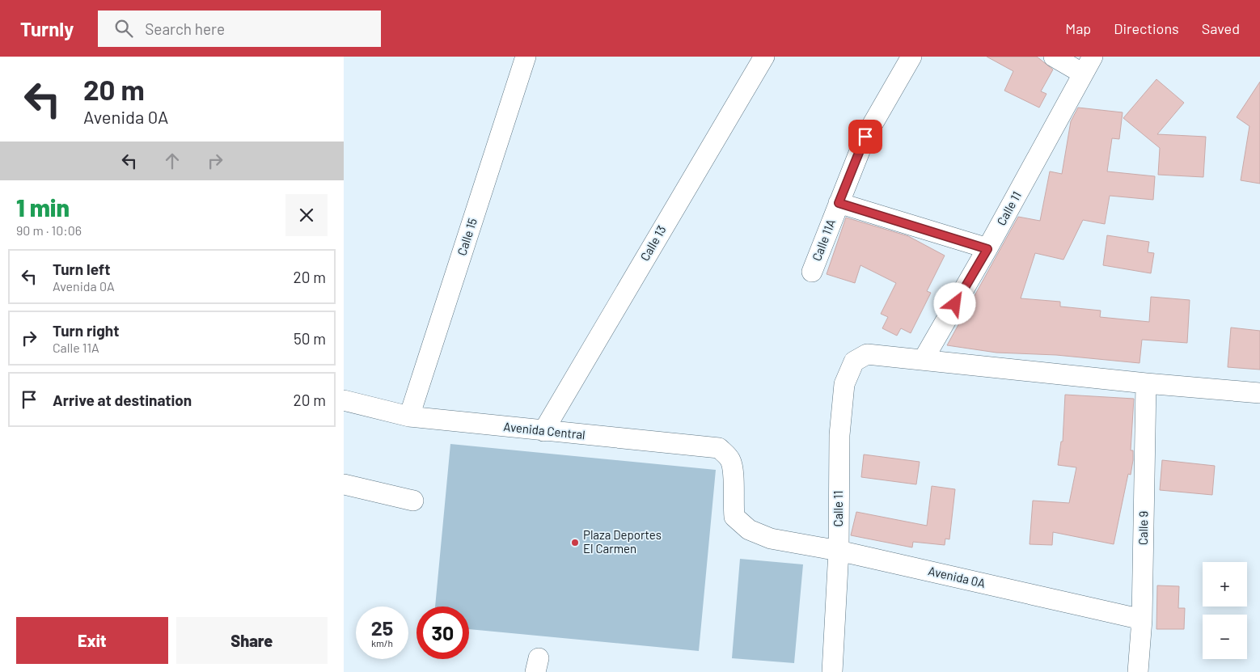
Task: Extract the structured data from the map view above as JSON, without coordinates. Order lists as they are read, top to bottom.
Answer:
{
  "streets": {
    "street": [
      "Calle 11",
      "Calle 15",
      "Calle 11A",
      "Calle 13",
      "Avenida Central",
      "Calle 9",
      "Avenida 0A"
    ]
  },
  "crossings": [
    ["Calle 11", "Avenida 0A"],
    ["Calle 15", "Avenida Central"],
    ["Calle 13", "Avenida Central"],
    ["Avenida Central", "Avenida 0A"],
    ["Calle 9", "Avenida 0A"]
  ],
  "places": ["Plaza Deportes El Carmen"],
  "page": {
    "header": "Turnly",
    "search": "Search here",
    "nav": ["Map", "Directions", "Saved"],
    "turn": ["20 m", "Avenida 0A"],
    "heading": ["1 min", "90 m · 10:06"],
    "list": [
      {
        "name": "Turn left",
        "note": "Avenida 0A",
        "value": "20 m"
      },
      {
        "name": "Turn right",
        "note": "Calle 11A",
        "value": "50 m"
      },
      {
        "name": "Arrive at destination",
        "value": "20 m"
      }
    ],
    "map_buttons": ["+", "−"],
    "speed": "25 km/h",
    "limit": "30",
    "buttons": ["Exit", "Share"]
  }
}
